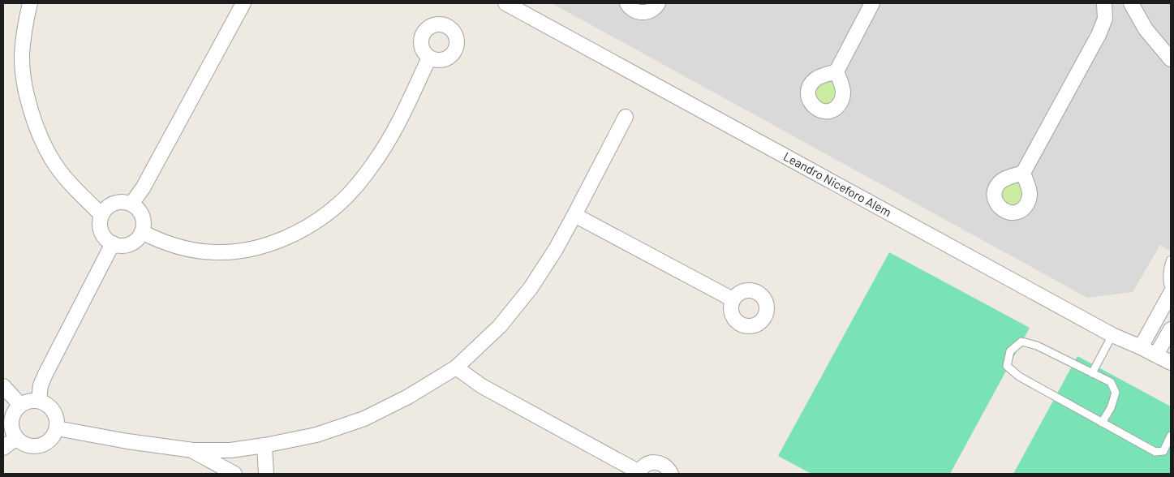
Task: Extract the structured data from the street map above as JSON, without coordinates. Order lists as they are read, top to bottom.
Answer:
{
  "streets": {
    "street": ["Leandro Niceforo Alem"]
  }
}
